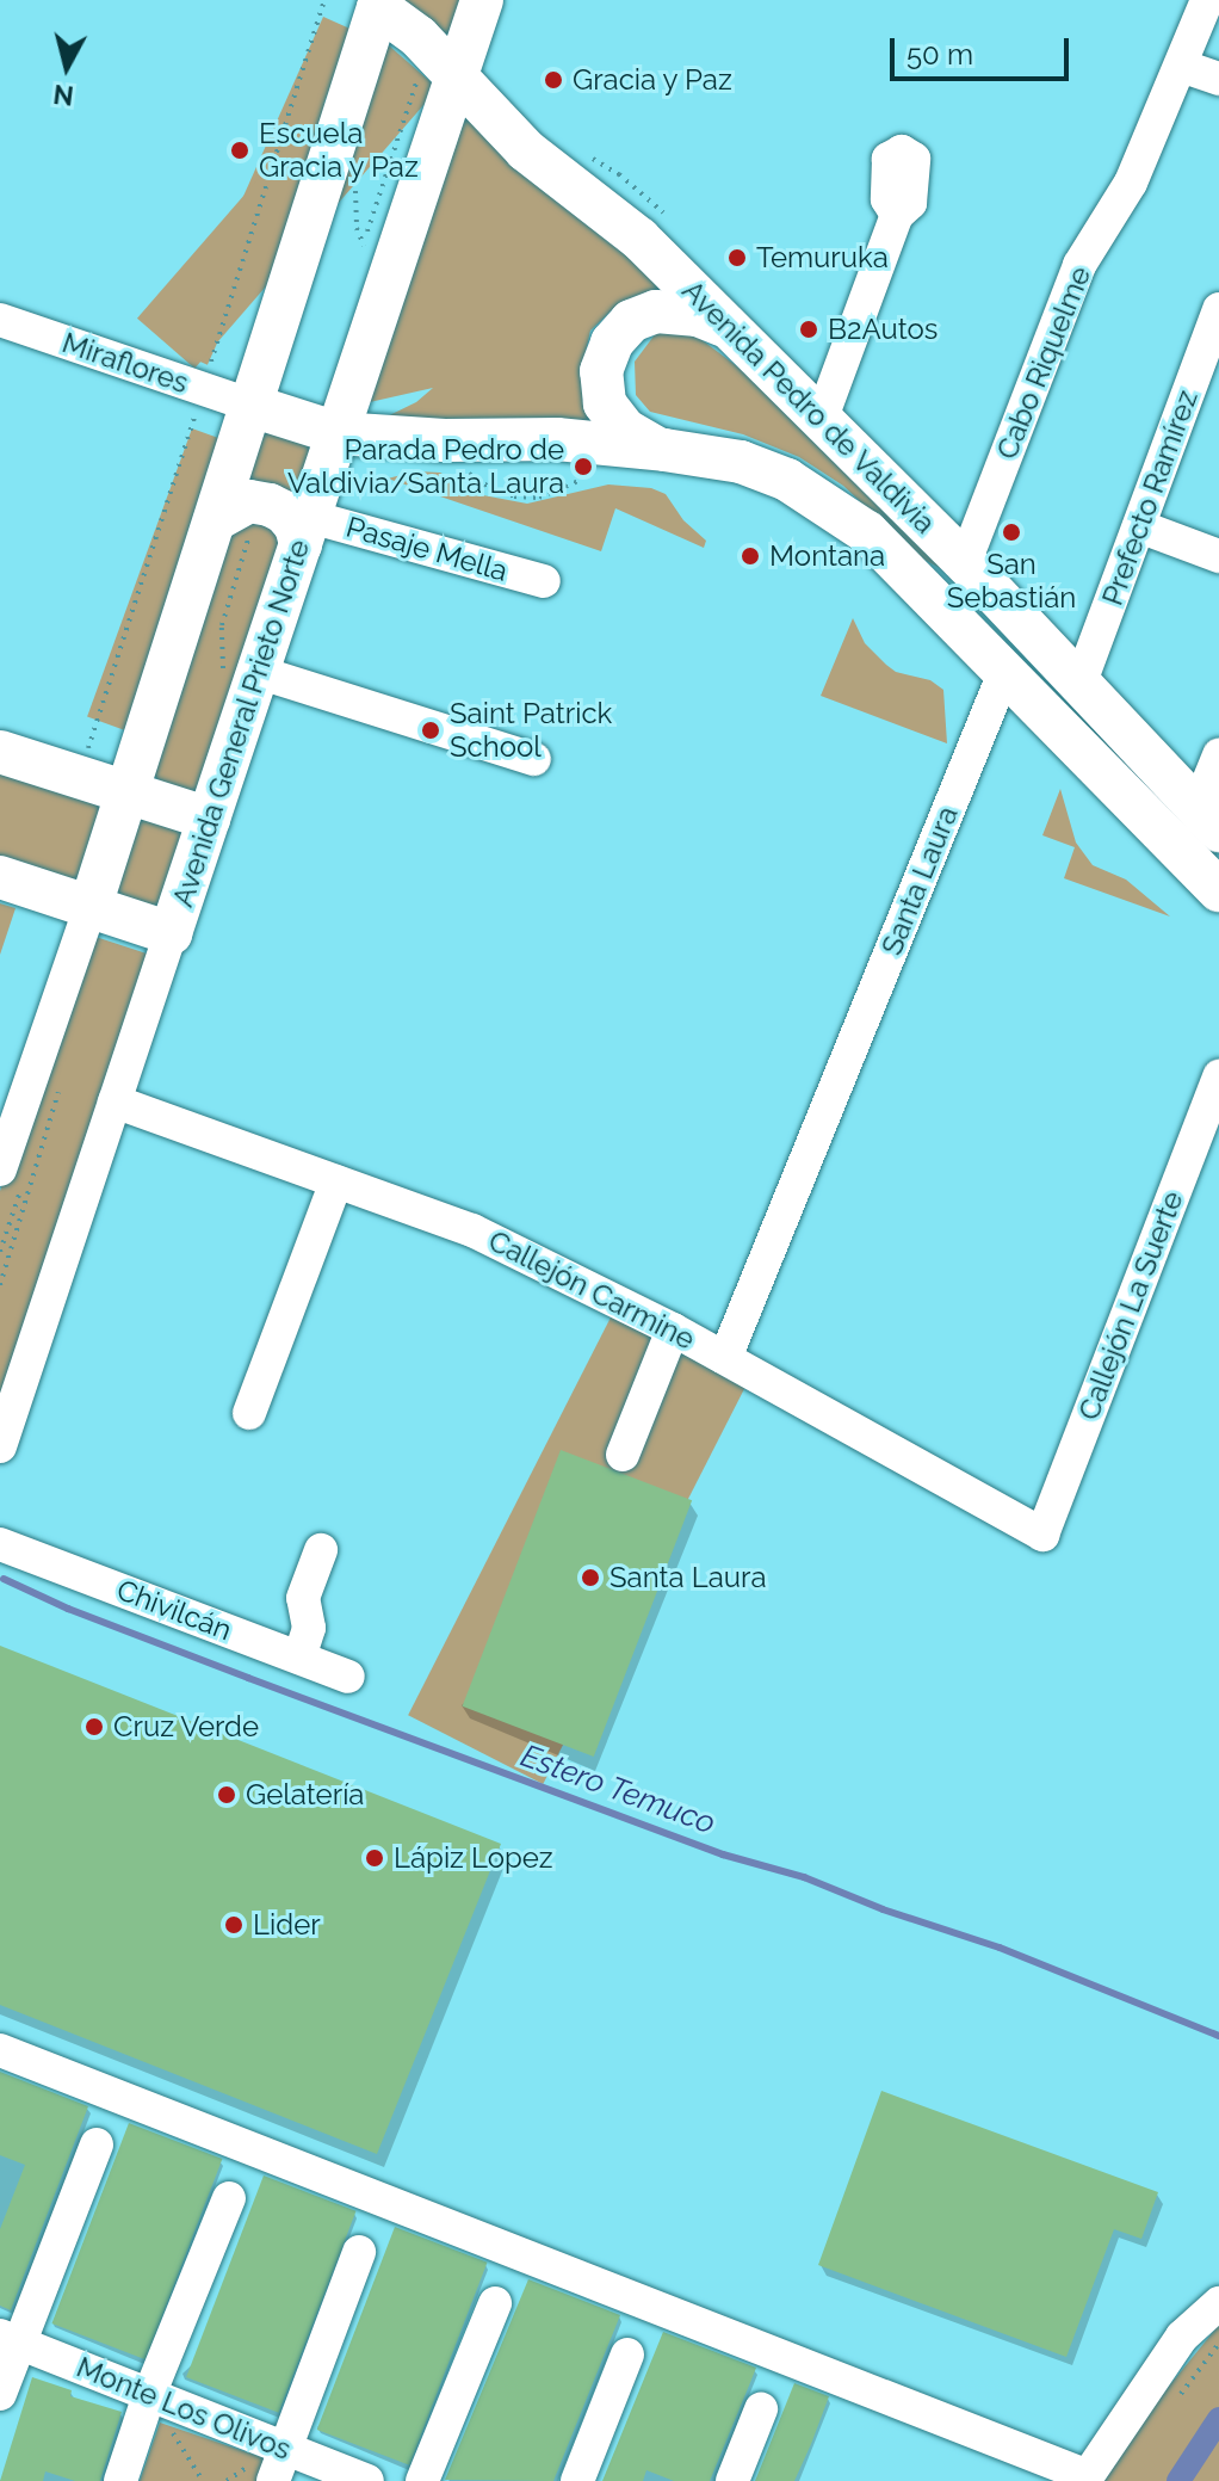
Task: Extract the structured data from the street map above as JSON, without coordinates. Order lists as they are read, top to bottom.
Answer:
{
  "streets": {
    "main road": ["Avenida Pedro de Valdivia", "Avenida General Prieto Norte"],
    "street": [
      "Miraflores",
      "Cabo Riquelme",
      "Prefecto Ramírez",
      "Pasaje Mella",
      "Santa Laura",
      "Callejón Carmine",
      "Callejón La Suerte",
      "Chivilcán",
      "Monte Los Olivos"
    ]
  },
  "crossings": [
    ["Miraflores", "Avenida Pedro de Valdivia"],
    ["Cabo Riquelme", "Avenida Pedro de Valdivia"],
    ["Avenida Pedro de Valdivia", "Prefecto Ramírez"],
    ["Avenida Pedro de Valdivia", "Avenida General Prieto Norte"],
    ["Avenida Pedro de Valdivia", "Santa Laura"],
    ["Pasaje Mella", "Avenida General Prieto Norte"],
    ["Avenida General Prieto Norte", "Callejón Carmine"],
    ["Santa Laura", "Callejón Carmine"],
    ["Callejón Carmine", "Callejón La Suerte"]
  ],
  "water": ["Estero Temuco"],
  "places": [
    "Gracia y Paz",
    "Escuela Gracia y Paz",
    "Temuruka",
    "B2Autos",
    "Parada Pedro de Valdivia/Santa Laura",
    "San Sebastián",
    "Montana",
    "Saint Patrick School",
    "Santa Laura",
    "Cruz Verde",
    "Gelatería",
    "Lápiz Lopez",
    "Lider"
  ],
  "scale_bar": "50 m",
  "north": "bottom"
}
